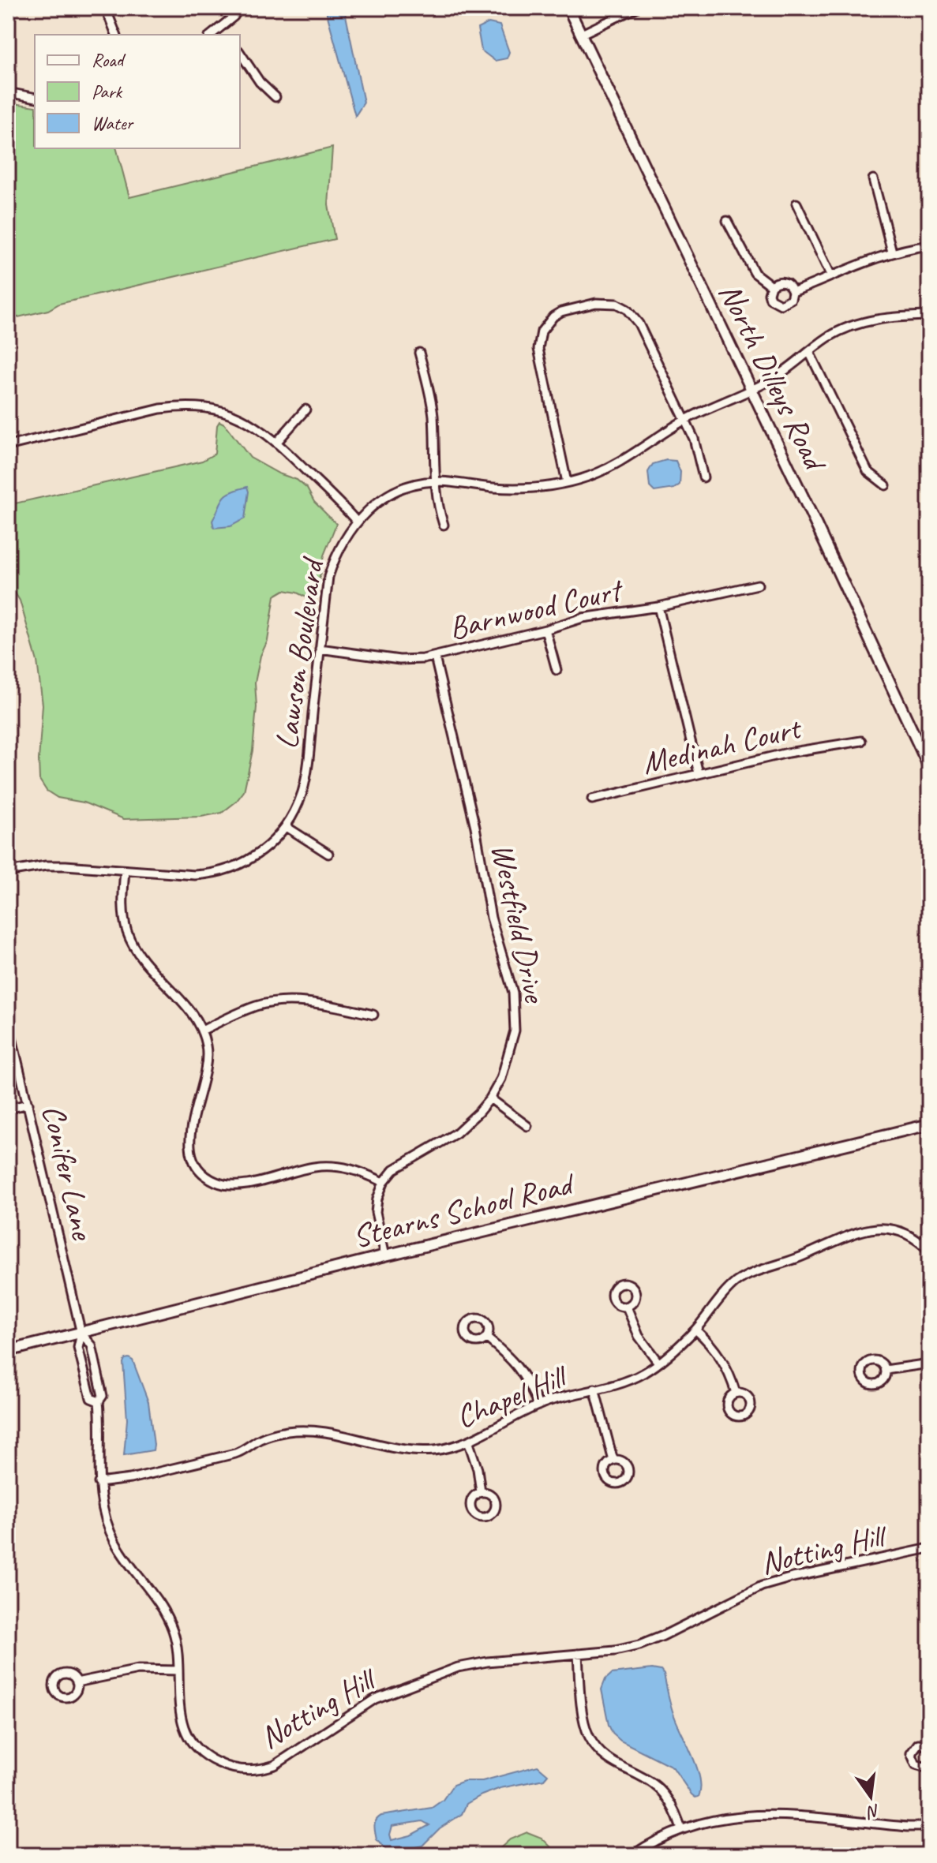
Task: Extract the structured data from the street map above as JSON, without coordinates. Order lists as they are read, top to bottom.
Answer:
{
  "streets": {
    "main road": ["North Dilleys Road", "Stearns School Road"],
    "street": [
      "Barnwood Court",
      "Lawson Boulevard",
      "Medinah Court",
      "Westfield Drive",
      "Conifer Lane",
      "Chapel Hill",
      "Notting Hill"
    ]
  },
  "crossings": [
    ["North Dilleys Road", "Lawson Boulevard"],
    ["Barnwood Court", "Lawson Boulevard"],
    ["Barnwood Court", "Westfield Drive"],
    ["Conifer Lane", "Stearns School Road"],
    ["Conifer Lane", "Notting Hill"],
    ["Stearns School Road", "Notting Hill"],
    ["Chapel Hill", "Notting Hill"]
  ],
  "legend": ["Road", "Park", "Water"],
  "north": "bottom"
}
